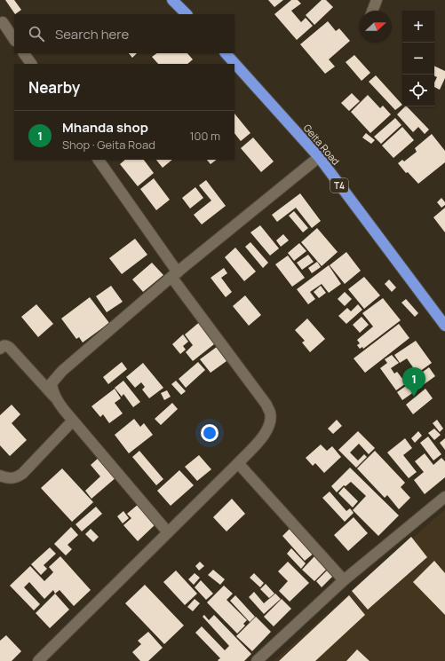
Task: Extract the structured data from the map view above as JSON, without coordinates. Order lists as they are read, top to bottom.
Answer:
{
  "streets": {
    "highway": ["Geita Road", "T4"]
  },
  "north": "right",
  "page": {
    "map_buttons": ["+", "−"],
    "search": "Search here",
    "heading": "Nearby",
    "list": [
      {
        "mark": "1",
        "name": "Mhanda shop",
        "note": "Shop · Geita Road",
        "value": "100 m"
      }
    ],
    "pins": "1"
  }
}
